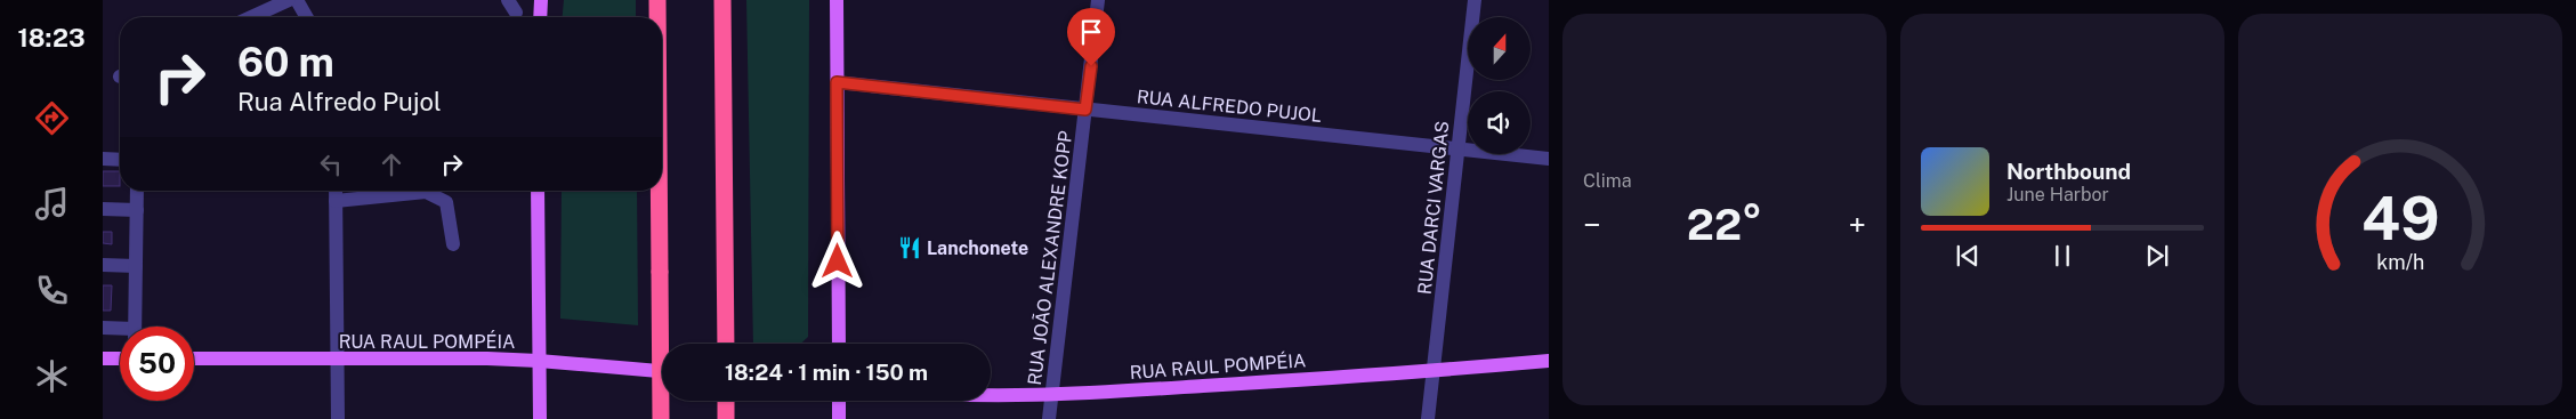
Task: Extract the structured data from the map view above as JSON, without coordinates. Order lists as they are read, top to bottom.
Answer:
{
  "streets": {
    "main road": ["RUA RAUL POMPÉIA"],
    "street": ["RUA ALFREDO PUJOL", "RUA DARCI VARGAS", "RUA JOÃO ALEXANDRE KOPP"]
  },
  "crossings": [
    ["RUA ALFREDO PUJOL", "RUA DARCI VARGAS"],
    ["RUA ALFREDO PUJOL", "RUA JOÃO ALEXANDRE KOPP"],
    ["RUA DARCI VARGAS", "RUA RAUL POMPÉIA"],
    ["RUA JOÃO ALEXANDRE KOPP", "RUA RAUL POMPÉIA"]
  ],
  "places": {
    "restaurant": ["Lanchonete"]
  },
  "north": "top",
  "page": {
    "tabs": "18:23",
    "tile": "Clima",
    "turn": ["60 m", "Rua Alfredo Pujol"],
    "song": ["Northbound", "June Harbor"],
    "heat": ["−", "22°", "+"],
    "limit": "50",
    "trip": "18:24 · 1 min · 150 m",
    "gauge": ["49", "km/h"]
  }
}
